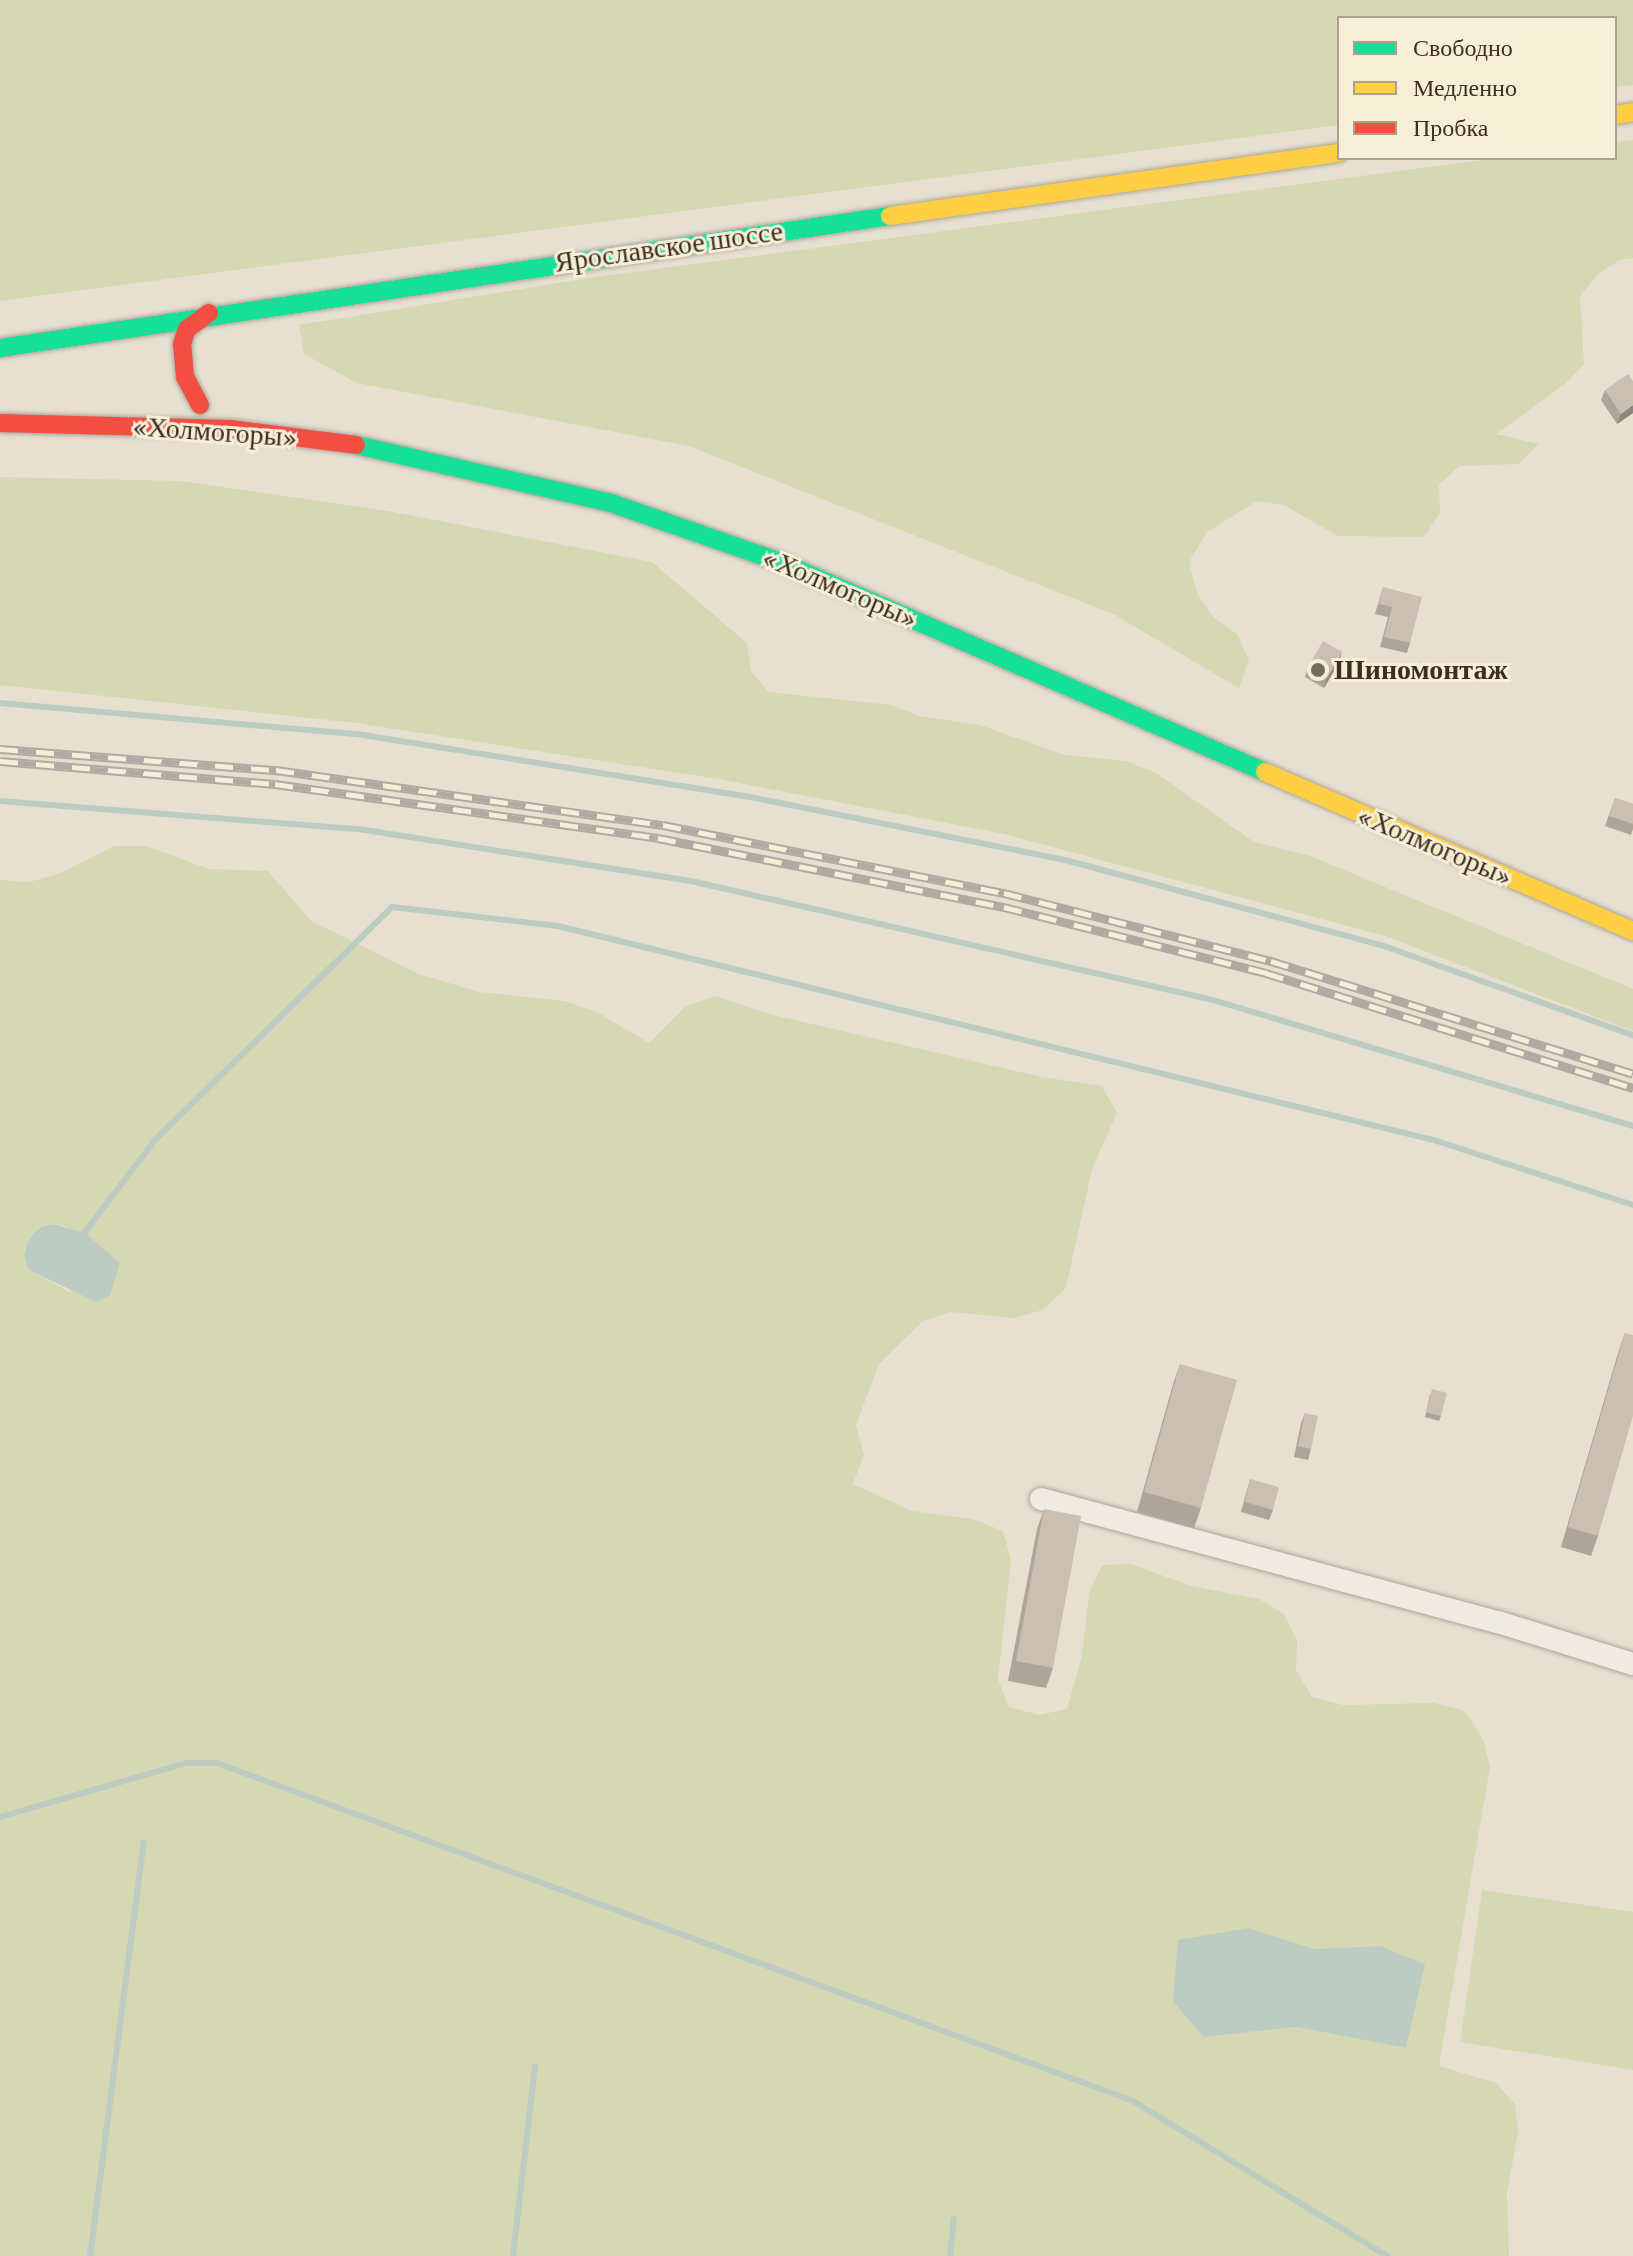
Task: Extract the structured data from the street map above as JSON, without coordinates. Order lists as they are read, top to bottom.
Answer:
{
  "streets": {
    "main road": ["Ярославское шоссе", "«Холмогоры»"]
  },
  "places": ["Шиномонтаж"],
  "legend": ["Свободно", "Медленно", "Пробка"]
}
